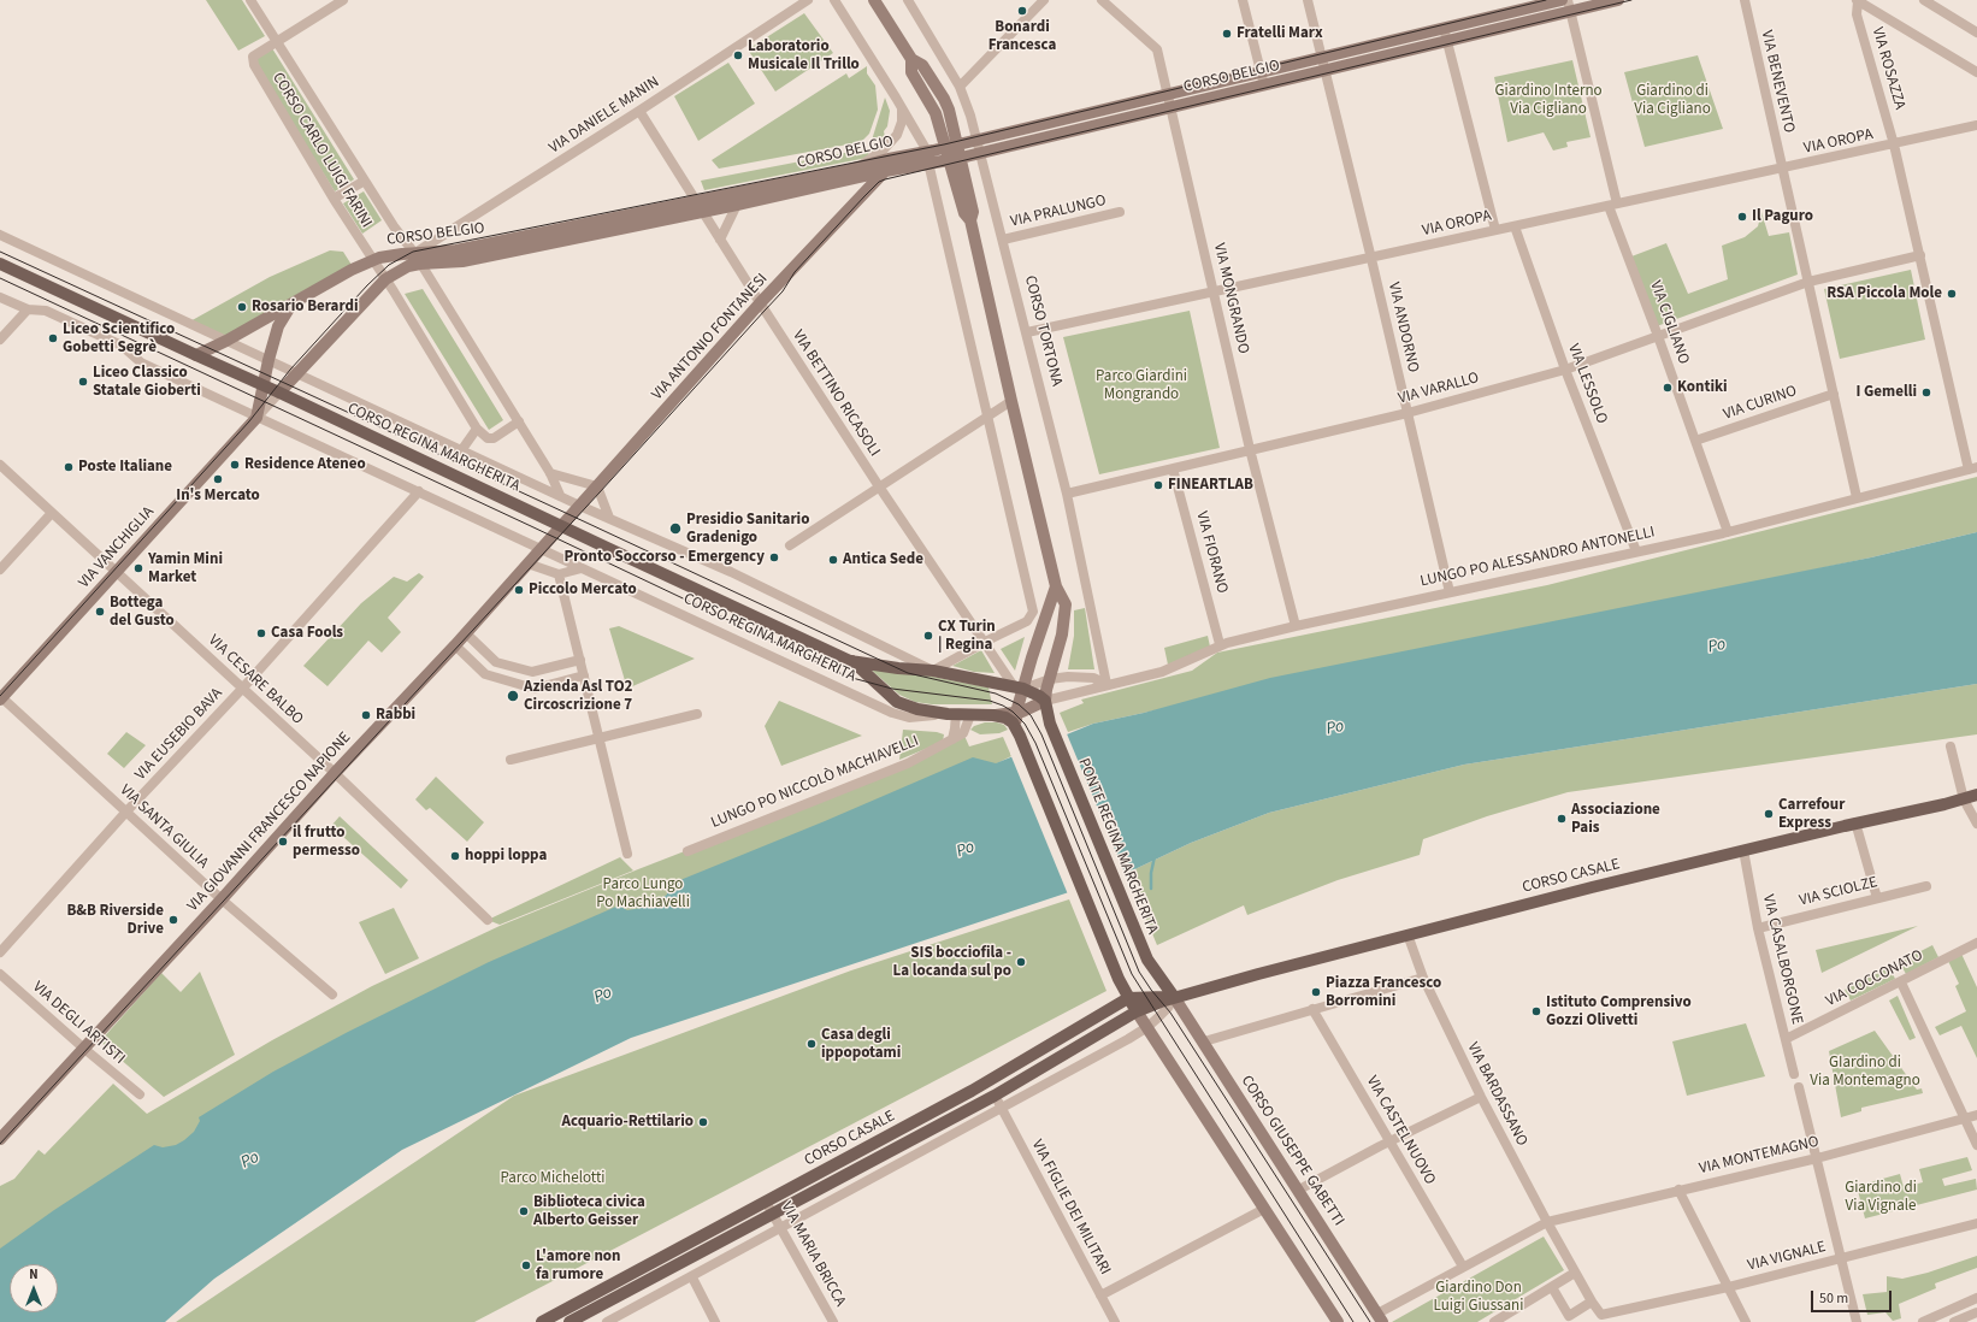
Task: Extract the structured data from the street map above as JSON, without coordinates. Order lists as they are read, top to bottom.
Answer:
{
  "streets": {
    "main road": [
      "CORSO BELGIO",
      "VIA ANTONIO FONTANESI",
      "CORSO REGINA MARGHERITA",
      "VIA VANCHIGLIA",
      "LUNGO PO ALESSANDRO ANTONELLI",
      "VIA GIOVANNI FRANCESCO NAPIONE",
      "PONTE REGINA MARGHERITA",
      "CORSO CASALE",
      "CORSO GIUSEPPE GABETTI"
    ],
    "street": [
      "VIA ROSAZZA",
      "VIA BENEVENTO",
      "VIA DANIELE MANIN",
      "VIA OROPA",
      "CORSO CARLO LUIGI FARINI",
      "VIA PRALUNGO",
      "VIA MONGRANDO",
      "VIA CIGLIANO",
      "VIA ANDORNO",
      "CORSO TORTONA",
      "VIA LESSOLO",
      "VIA VARALLO",
      "VIA BETTINO RICASOLI",
      "VIA CURINO",
      "VIA FIORANO",
      "VIA CESARE BALBO",
      "VIA EUSEBIO BAVA",
      "LUNGO PO NICCOLÒ MACHIAVELLI",
      "VIA SANTA GIULIA",
      "VIA SCIOLZE",
      "VIA CASALBORGONE",
      "VIA COCCONATO",
      "VIA DEGLI ARTISTI",
      "VIA BARDASSANO",
      "VIA CASTELNUOVO",
      "VIA MONTEMAGNO",
      "VIA FIGLIE DEI MILITARI",
      "VIA MARIA BRICCA",
      "VIA VIGNALE"
    ]
  },
  "crossings": [
    ["VIA ROSAZZA", "VIA OROPA"],
    ["CORSO BELGIO", "VIA DANIELE MANIN"],
    ["CORSO BELGIO", "CORSO CARLO LUIGI FARINI"],
    ["CORSO BELGIO", "VIA MONGRANDO"],
    ["CORSO BELGIO", "VIA CIGLIANO"],
    ["CORSO BELGIO", "VIA ANDORNO"],
    ["CORSO BELGIO", "CORSO TORTONA"],
    ["CORSO BELGIO", "VIA ANTONIO FONTANESI"],
    ["CORSO BELGIO", "VIA BETTINO RICASOLI"],
    ["CORSO BELGIO", "CORSO REGINA MARGHERITA"],
    ["VIA BENEVENTO", "VIA OROPA"],
    ["VIA BENEVENTO", "VIA VARALLO"],
    ["VIA BENEVENTO", "VIA CURINO"],
    ["VIA BENEVENTO", "LUNGO PO ALESSANDRO ANTONELLI"],
    ["VIA DANIELE MANIN", "CORSO CARLO LUIGI FARINI"],
    ["VIA DANIELE MANIN", "VIA BETTINO RICASOLI"],
    ["VIA OROPA", "VIA MONGRANDO"],
    ["VIA OROPA", "VIA CIGLIANO"],
    ["VIA OROPA", "VIA ANDORNO"],
    ["VIA OROPA", "CORSO TORTONA"],
    ["VIA OROPA", "VIA LESSOLO"],
    ["VIA OROPA", "LUNGO PO ALESSANDRO ANTONELLI"],
    ["CORSO CARLO LUIGI FARINI", "CORSO REGINA MARGHERITA"],
    ["VIA PRALUNGO", "CORSO TORTONA"],
    ["VIA MONGRANDO", "VIA VARALLO"],
    ["VIA MONGRANDO", "LUNGO PO ALESSANDRO ANTONELLI"],
    ["VIA CIGLIANO", "VIA VARALLO"],
    ["VIA CIGLIANO", "VIA CURINO"],
    ["VIA CIGLIANO", "LUNGO PO ALESSANDRO ANTONELLI"],
    ["VIA ANDORNO", "VIA VARALLO"],
    ["VIA ANDORNO", "LUNGO PO ALESSANDRO ANTONELLI"],
    ["CORSO TORTONA", "VIA VARALLO"],
    ["CORSO TORTONA", "LUNGO PO ALESSANDRO ANTONELLI"],
    ["VIA ANTONIO FONTANESI", "VIA BETTINO RICASOLI"],
    ["VIA ANTONIO FONTANESI", "CORSO REGINA MARGHERITA"],
    ["VIA ANTONIO FONTANESI", "VIA GIOVANNI FRANCESCO NAPIONE"],
    ["VIA LESSOLO", "VIA VARALLO"],
    ["VIA LESSOLO", "LUNGO PO ALESSANDRO ANTONELLI"],
    ["VIA VARALLO", "VIA FIORANO"],
    ["VIA BETTINO RICASOLI", "CORSO REGINA MARGHERITA"],
    ["CORSO REGINA MARGHERITA", "VIA VANCHIGLIA"],
    ["CORSO REGINA MARGHERITA", "LUNGO PO ALESSANDRO ANTONELLI"],
    ["CORSO REGINA MARGHERITA", "VIA EUSEBIO BAVA"],
    ["CORSO REGINA MARGHERITA", "LUNGO PO NICCOLÒ MACHIAVELLI"],
    ["CORSO REGINA MARGHERITA", "VIA GIOVANNI FRANCESCO NAPIONE"],
    ["CORSO REGINA MARGHERITA", "PONTE REGINA MARGHERITA"],
    ["VIA VANCHIGLIA", "VIA CESARE BALBO"],
    ["VIA VANCHIGLIA", "VIA SANTA GIULIA"],
    ["VIA FIORANO", "LUNGO PO ALESSANDRO ANTONELLI"],
    ["LUNGO PO ALESSANDRO ANTONELLI", "PONTE REGINA MARGHERITA"],
    ["VIA CESARE BALBO", "VIA EUSEBIO BAVA"],
    ["VIA CESARE BALBO", "VIA GIOVANNI FRANCESCO NAPIONE"],
    ["VIA EUSEBIO BAVA", "VIA SANTA GIULIA"],
    ["VIA GIOVANNI FRANCESCO NAPIONE", "VIA SANTA GIULIA"],
    ["VIA GIOVANNI FRANCESCO NAPIONE", "VIA DEGLI ARTISTI"],
    ["PONTE REGINA MARGHERITA", "CORSO CASALE"],
    ["PONTE REGINA MARGHERITA", "CORSO GIUSEPPE GABETTI"],
    ["CORSO CASALE", "VIA CASALBORGONE"],
    ["CORSO CASALE", "CORSO GIUSEPPE GABETTI"],
    ["CORSO CASALE", "VIA FIGLIE DEI MILITARI"],
    ["CORSO CASALE", "VIA MARIA BRICCA"],
    ["VIA SCIOLZE", "VIA CASALBORGONE"],
    ["VIA CASALBORGONE", "VIA COCCONATO"],
    ["VIA BARDASSANO", "VIA MONTEMAGNO"],
    ["VIA CASTELNUOVO", "VIA MONTEMAGNO"],
    ["CORSO GIUSEPPE GABETTI", "VIA MONTEMAGNO"]
  ],
  "water": ["Po"],
  "parks": [
    "Giardino Interno Via Cigliano",
    "Giardino di Via Cigliano",
    "Parco Giardini Mongrando",
    "Parco Lungo Po Machiavelli",
    "GIardino di Via Montemagno",
    "Parco Michelotti",
    "Giardino di Via Vignale",
    "Giardino Don Luigi Giussani"
  ],
  "places": [
    "Bonardi Francesca",
    "Fratelli Marx",
    "Laboratorio Musicale Il Trillo",
    "Il Paguro",
    "RSA Piccola Mole",
    "Rosario Berardi",
    "Liceo Scientifico Gobetti Segrè",
    "Liceo Classico Statale Gioberti",
    "Kontiki",
    "I Gemelli",
    "Residence Ateneo",
    "Poste Italiane",
    "In's Mercato",
    "FINEARTLAB",
    "Presidio Sanitario Gradenigo",
    "Pronto Soccorso - Emergency",
    "Antica Sede",
    "Yamin Mini Market",
    "Piccolo Mercato",
    "Bottega del Gusto",
    "Casa Fools",
    "CX Turin | Regina",
    "Azienda Asl TO2 Circoscrizione 7",
    "Rabbi",
    "Carrefour Express",
    "Associazione Pais",
    "il frutto permesso",
    "hoppi loppa",
    "B&B Riverside Drive",
    "SIS bocciofila - La locanda sul po",
    "Piazza Francesco Borromini",
    "Istituto Comprensivo Gozzi Olivetti",
    "Casa degli ippopotami",
    "Acquario-Rettilario",
    "Biblioteca civica Alberto Geisser",
    "L'amore non fa rumore"
  ],
  "scale_bar": "50 m",
  "north": "top"
}
